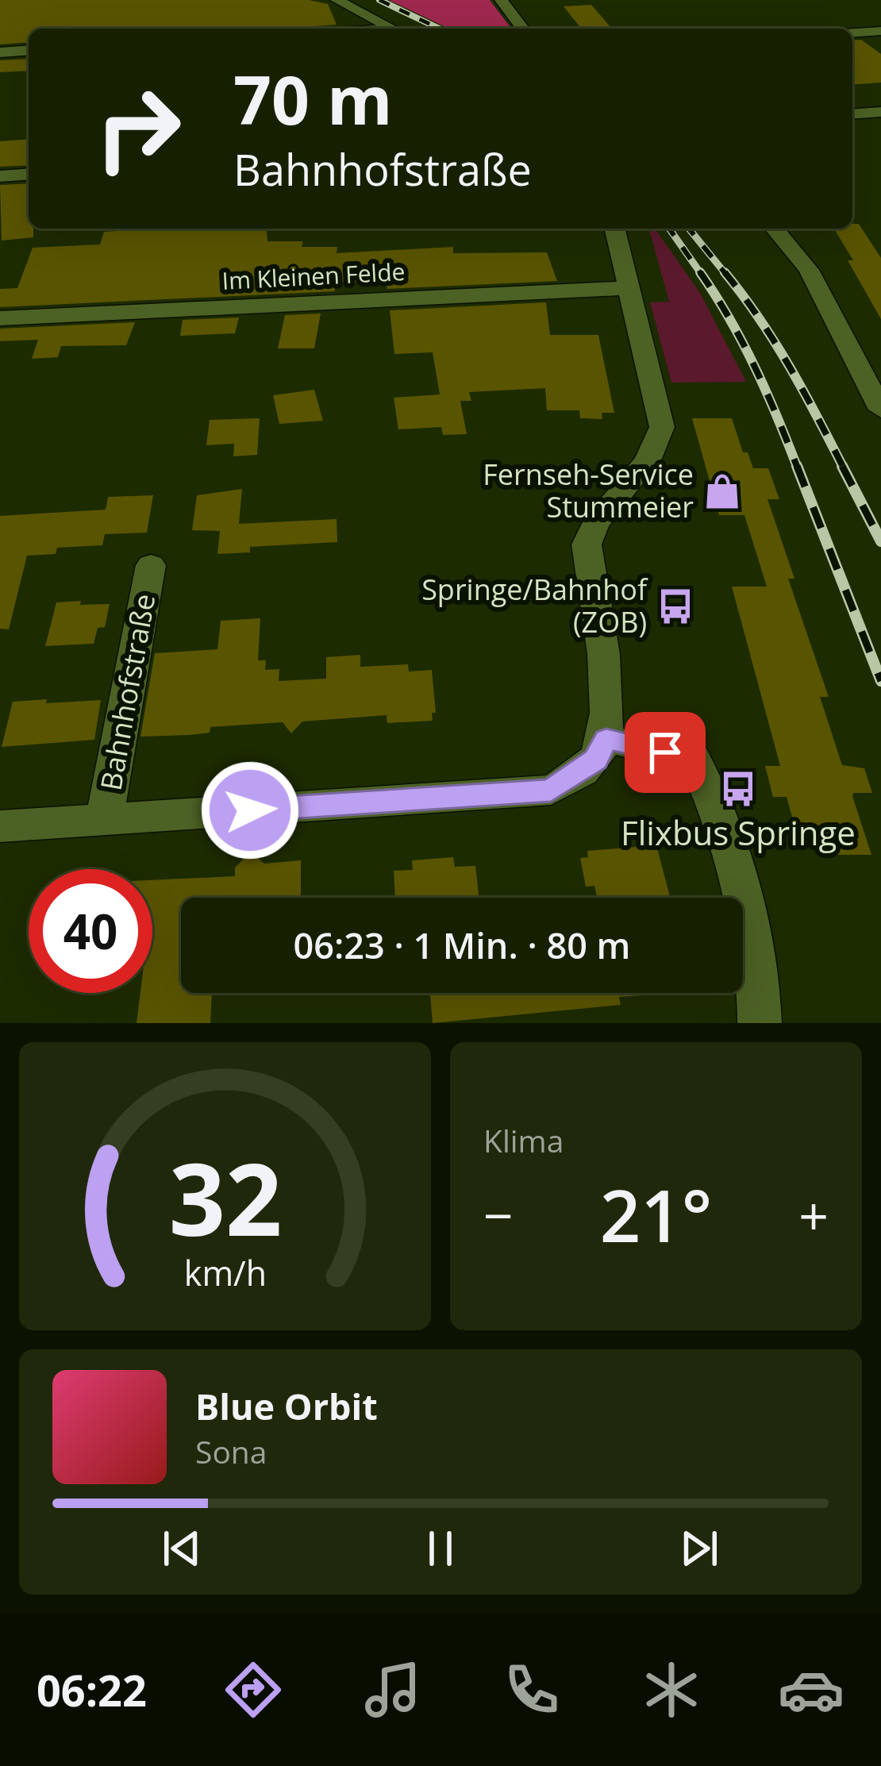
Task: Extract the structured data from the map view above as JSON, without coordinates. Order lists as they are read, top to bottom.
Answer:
{
  "streets": {
    "street": ["Im Kleinen Felde", "Bahnhofstraße"]
  },
  "places": {
    "shop": ["Fernseh-Service Stummeier"],
    "bus stop": ["Springe/Bahnhof (ZOB)", "Flixbus Springe"]
  },
  "page": {
    "turn": ["70 m", "Bahnhofstraße"],
    "limit": "40",
    "trip": "06:23 · 1 Min. · 80 m",
    "tile": "Klima",
    "heat": ["−", "21°", "+"],
    "song": ["Blue Orbit", "Sona"],
    "tabs": "06:22",
    "gauge": ["32", "km/h"]
  }
}
